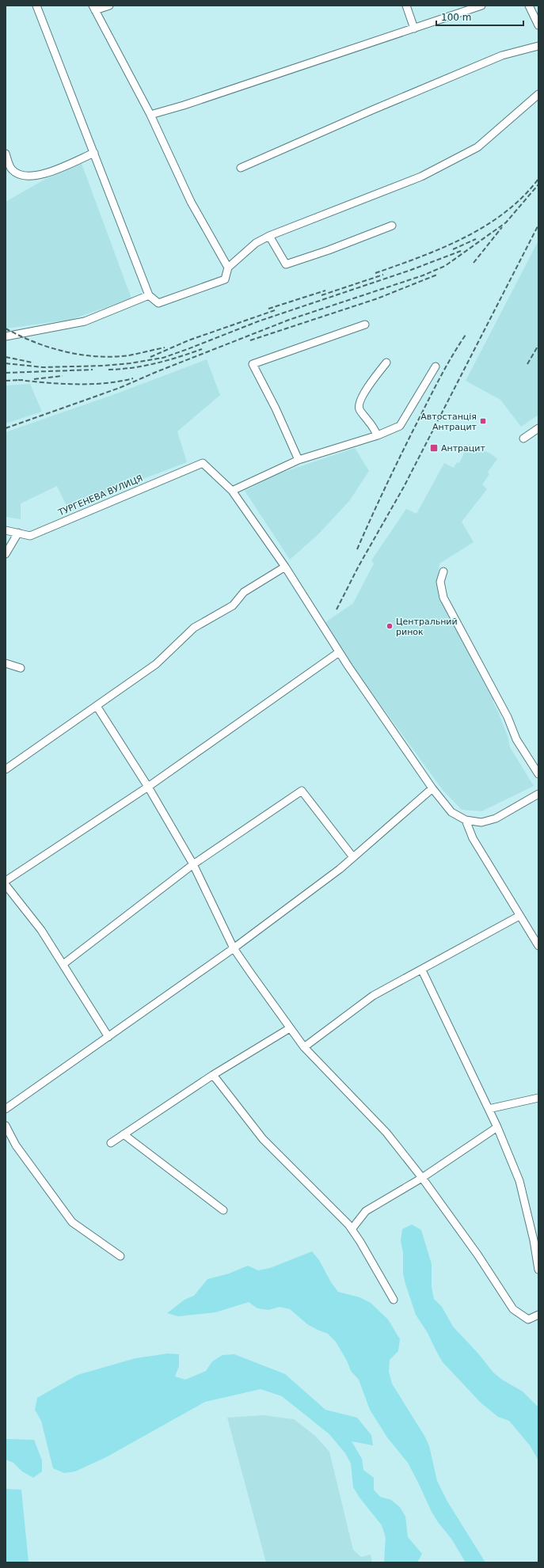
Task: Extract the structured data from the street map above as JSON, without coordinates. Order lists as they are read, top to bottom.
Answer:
{
  "streets": {
    "street": ["ТУРГЕНЕВА ВУЛИЦЯ"]
  },
  "places": {
    "transit": ["Автостанція Антрацит", "Антрацит"],
    "other": ["Центральний ринок"]
  },
  "scale_bar": "100 m"
}
